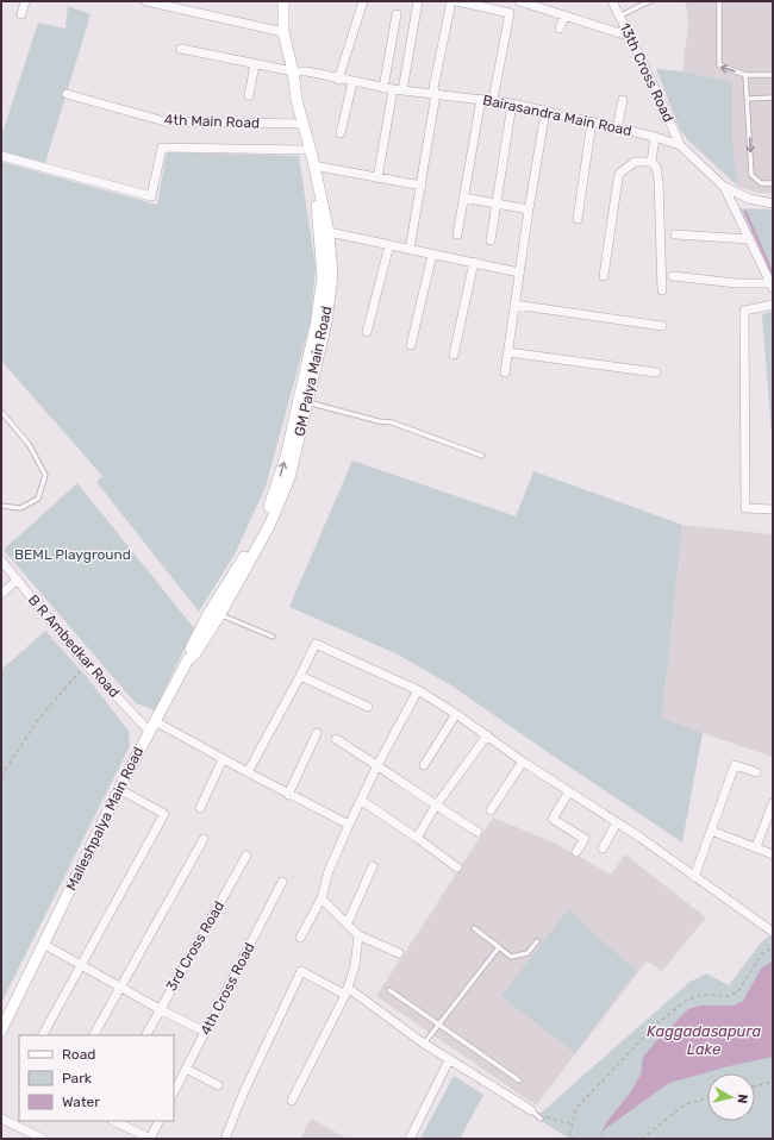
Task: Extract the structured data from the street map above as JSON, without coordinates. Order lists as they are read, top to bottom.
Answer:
{
  "streets": {
    "main road": ["GM Palya Main Road", "Malleshpalya Main Road"],
    "street": [
      "13th Cross Road",
      "Bairasandra Main Road",
      "4th Main Road",
      "B R Ambedkar Road",
      "3rd Cross Road",
      "4th Cross Road"
    ]
  },
  "crossings": [
    ["13th Cross Road", "Bairasandra Main Road"],
    ["Bairasandra Main Road", "GM Palya Main Road"],
    ["4th Main Road", "GM Palya Main Road"],
    ["GM Palya Main Road", "Malleshpalya Main Road"],
    ["B R Ambedkar Road", "Malleshpalya Main Road"]
  ],
  "water": ["Kaggadasapura Lake"],
  "parks": ["BEML Playground"],
  "legend": ["Road", "Park", "Water"],
  "north": "right"
}
